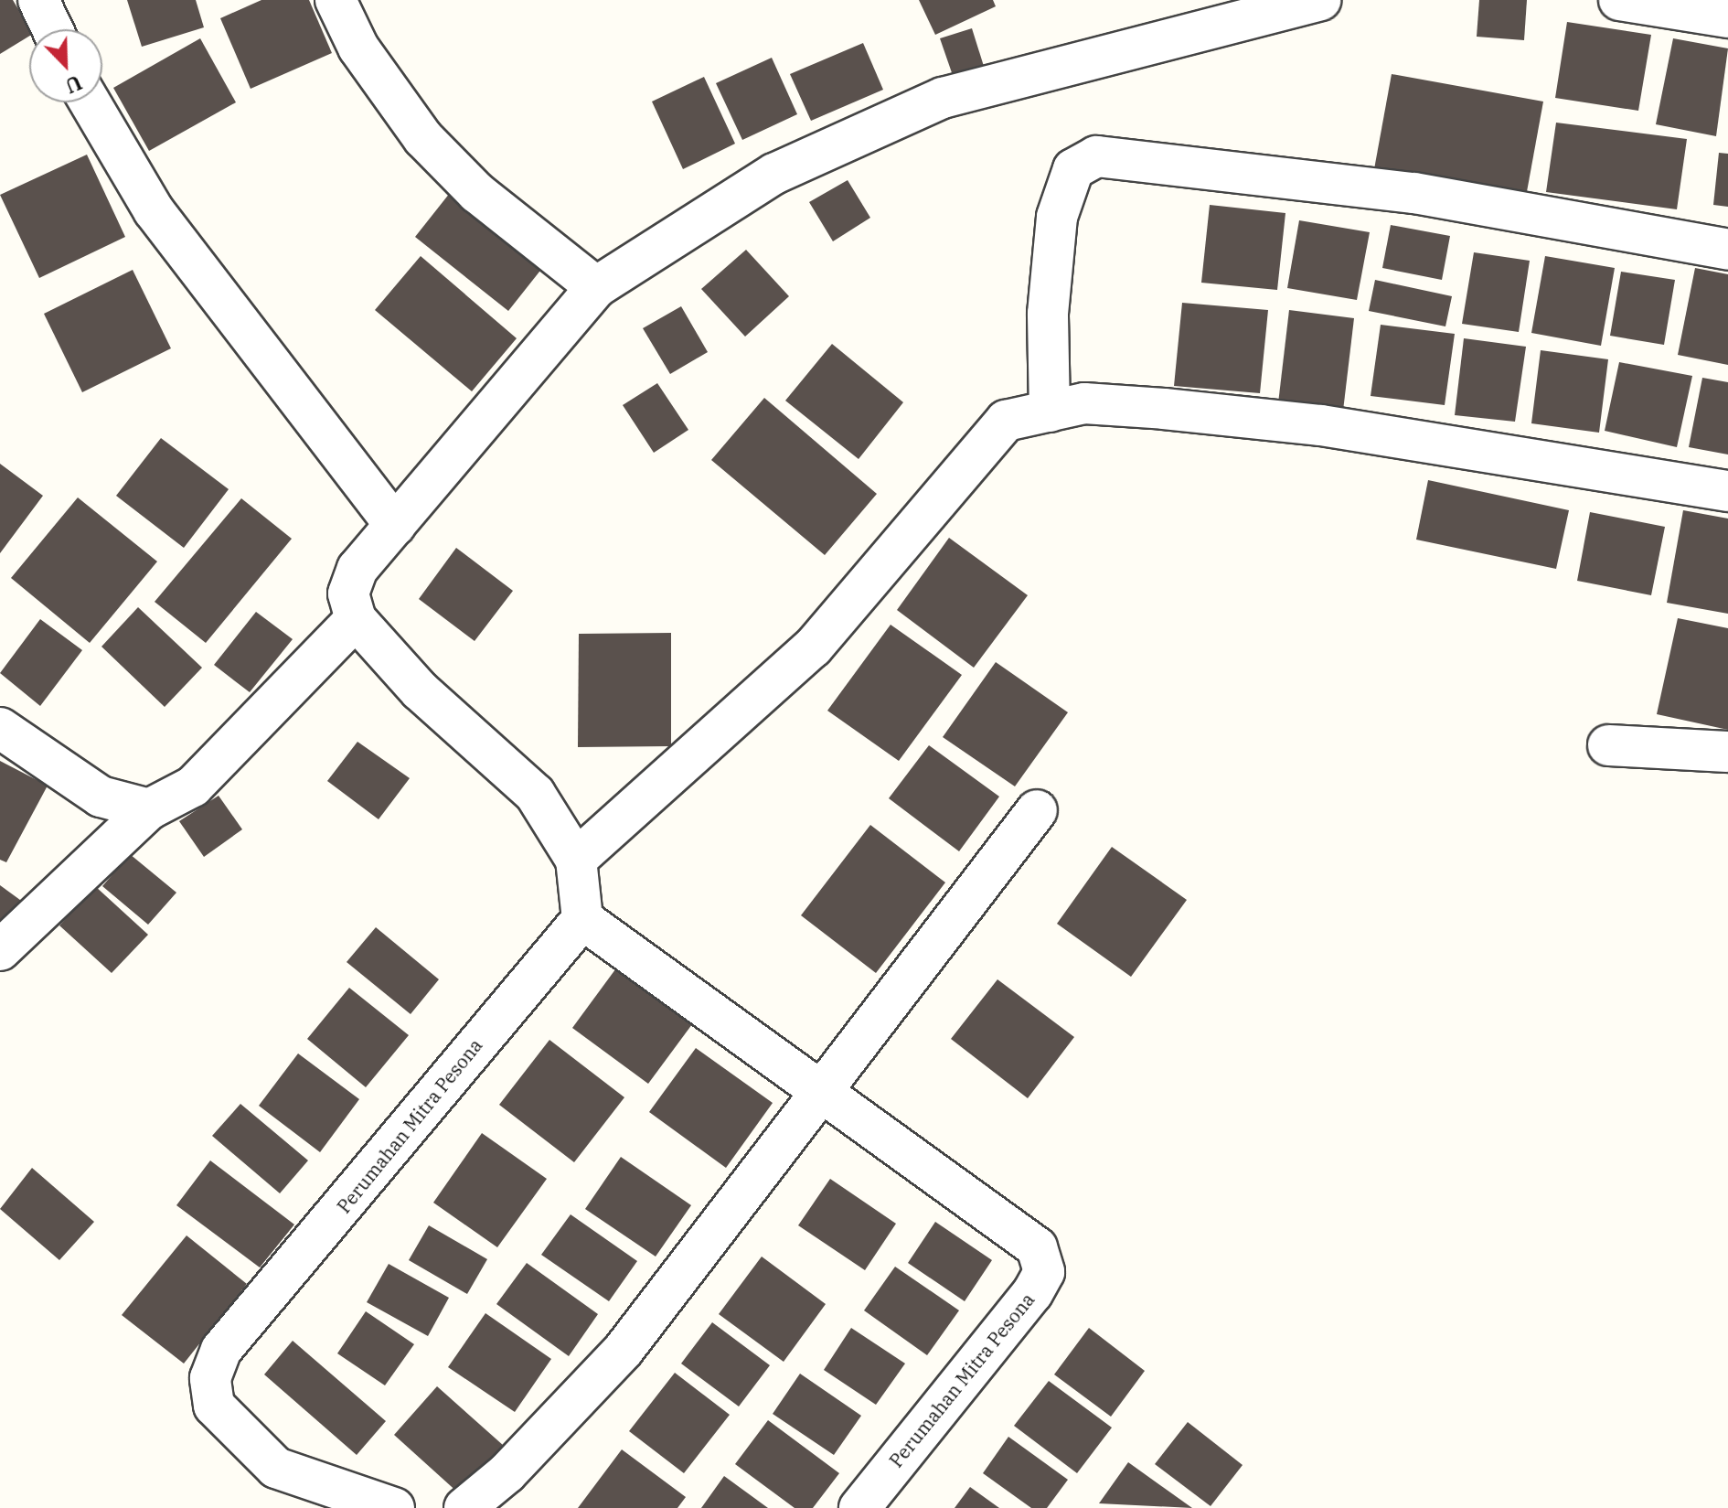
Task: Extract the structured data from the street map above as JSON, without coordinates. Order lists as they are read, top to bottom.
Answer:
{
  "streets": {
    "street": ["Perumahan Mitra Pesona"]
  },
  "north": "bottom right"
}
